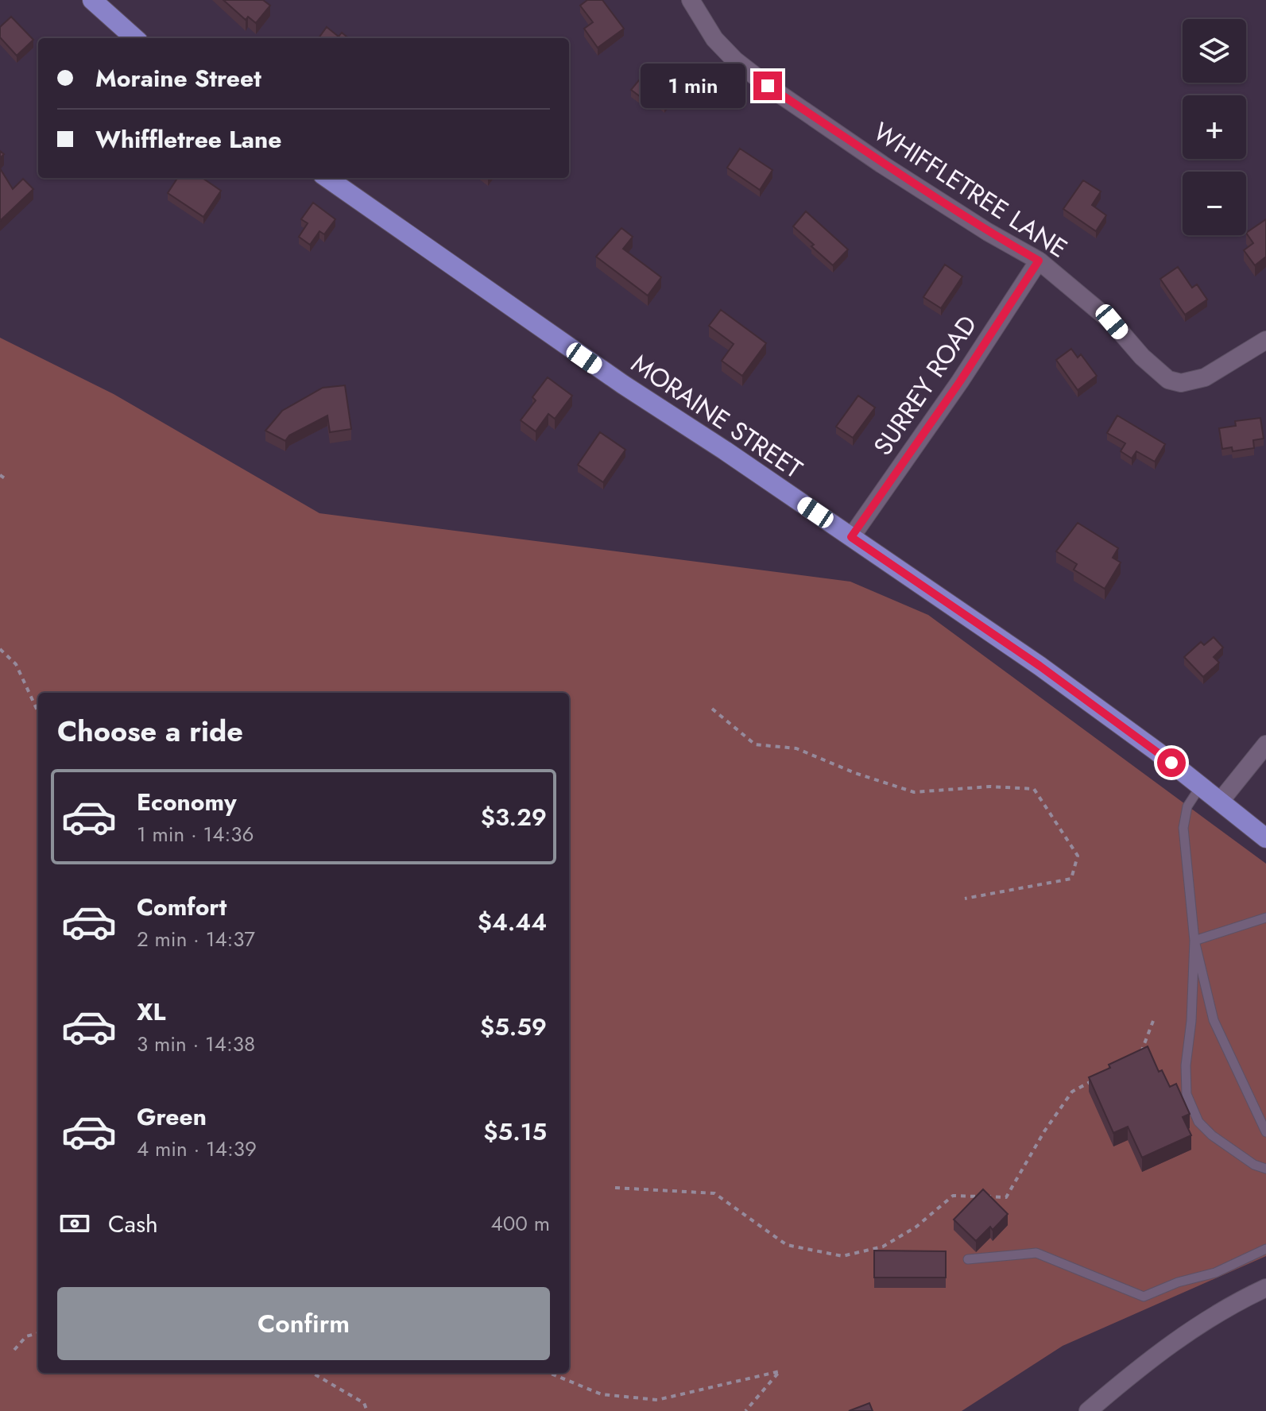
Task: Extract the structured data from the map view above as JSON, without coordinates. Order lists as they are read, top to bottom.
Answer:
{
  "streets": {
    "main road": ["MORAINE STREET"],
    "street": ["WHIFFLETREE LANE", "SURREY ROAD"]
  },
  "crossings": [
    ["WHIFFLETREE LANE", "SURREY ROAD"],
    ["SURREY ROAD", "MORAINE STREET"]
  ],
  "page": {
    "map_buttons": ["+", "−"],
    "banner": ["Moraine Street", "Whiffletree Lane"],
    "bubble": "1 min",
    "heading": "Choose a ride",
    "list": [
      {
        "name": "Economy",
        "note": "1 min · 14:36",
        "value": "$3.29"
      },
      {
        "name": "Comfort",
        "note": "2 min · 14:37",
        "value": "$4.44"
      },
      {
        "name": "XL",
        "note": "3 min · 14:38",
        "value": "$5.59"
      },
      {
        "name": "Green",
        "note": "4 min · 14:39",
        "value": "$5.15"
      }
    ],
    "pay": ["Cash", "400 m"],
    "buttons": "Confirm"
  }
}
